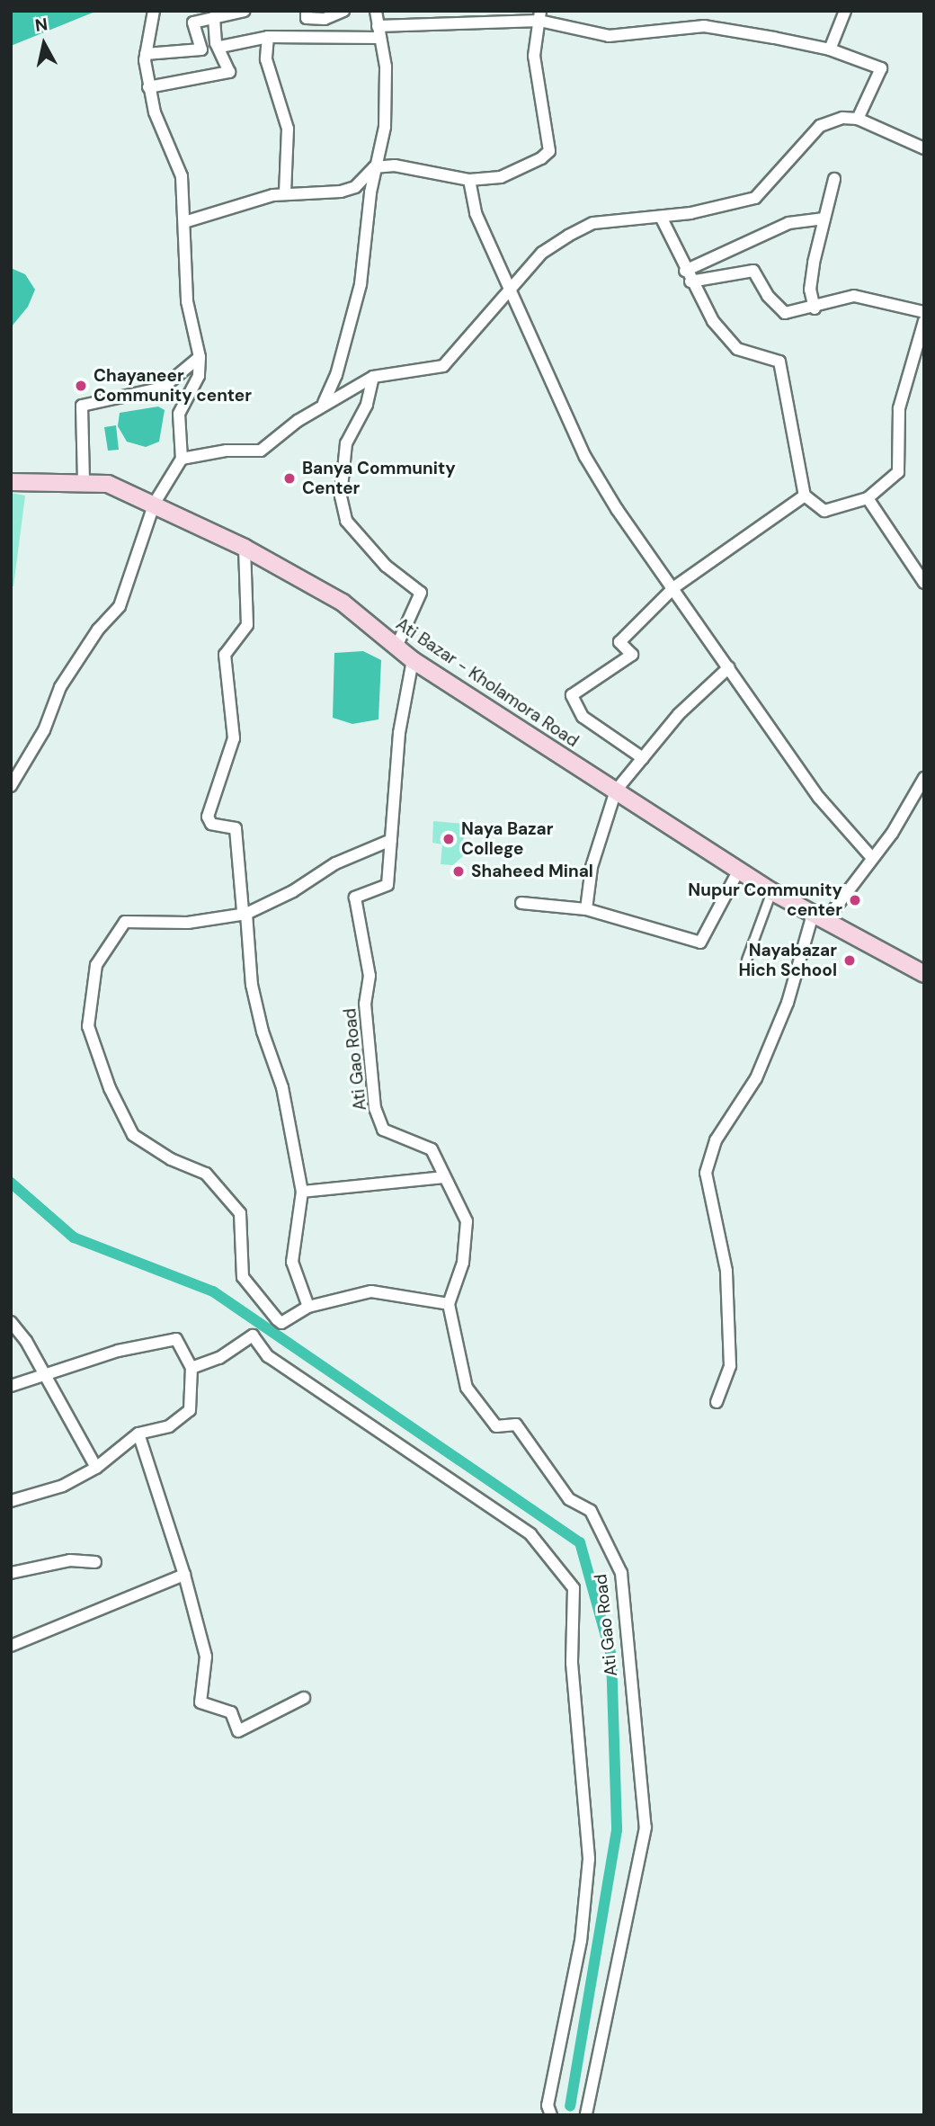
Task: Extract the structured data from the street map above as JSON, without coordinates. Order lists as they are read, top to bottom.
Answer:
{
  "streets": {
    "main road": ["Ati Bazar - Kholamora Road"],
    "street": ["Ati Gao Road"]
  },
  "places": [
    "Chayaneer Community center",
    "Banya Community Center",
    "Naya Bazar College",
    "Shaheed Minal",
    "Nupur Community center",
    "Nayabazar Hich School"
  ],
  "north": "top"
}
